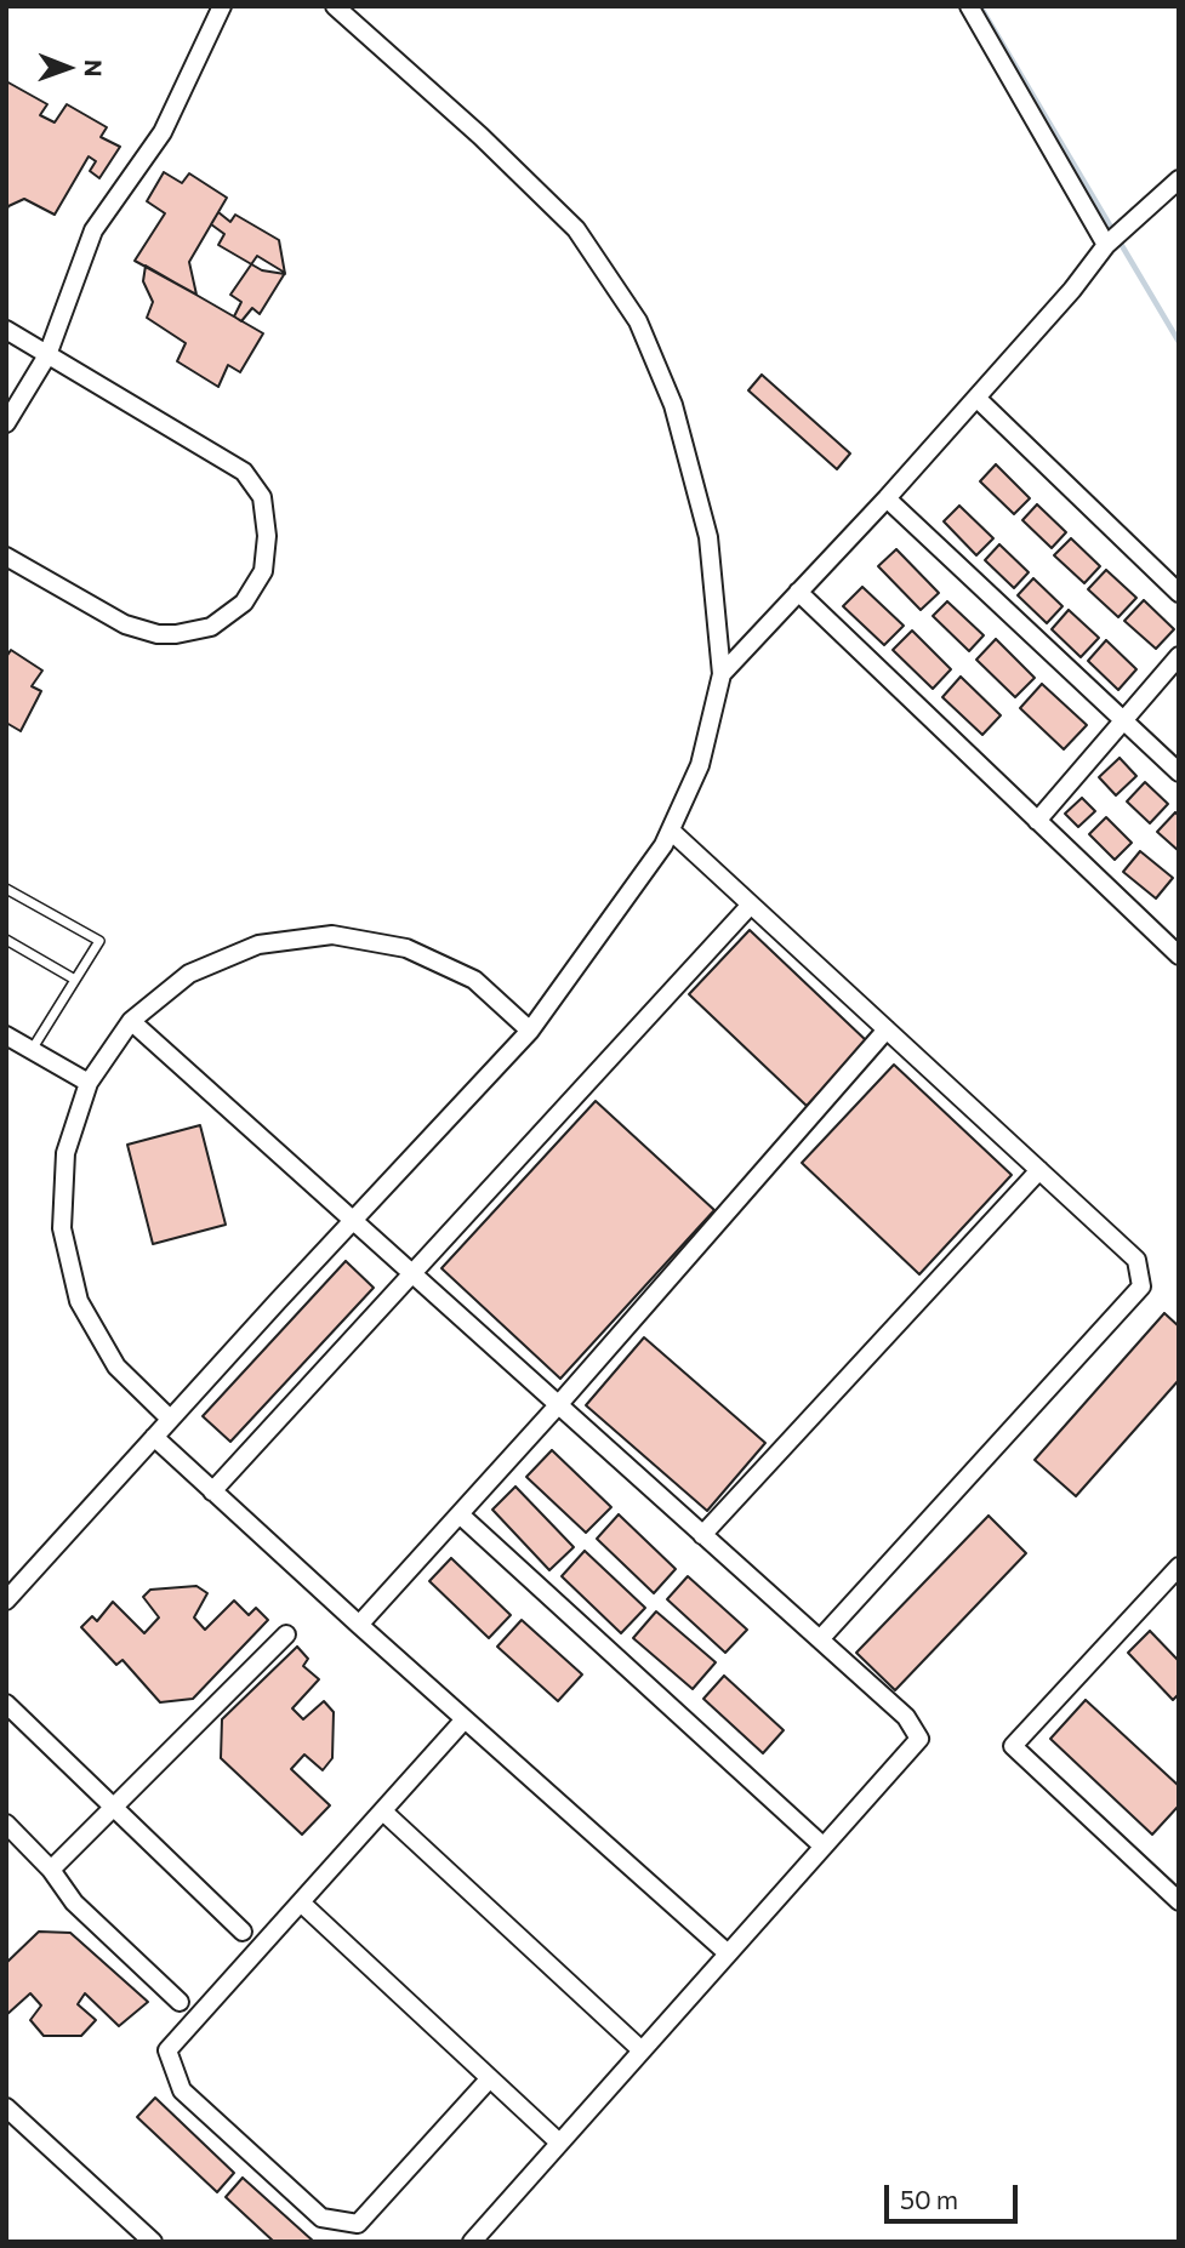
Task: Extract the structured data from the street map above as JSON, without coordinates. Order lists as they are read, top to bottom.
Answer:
{
  "scale_bar": "50 m",
  "north": "right"
}
